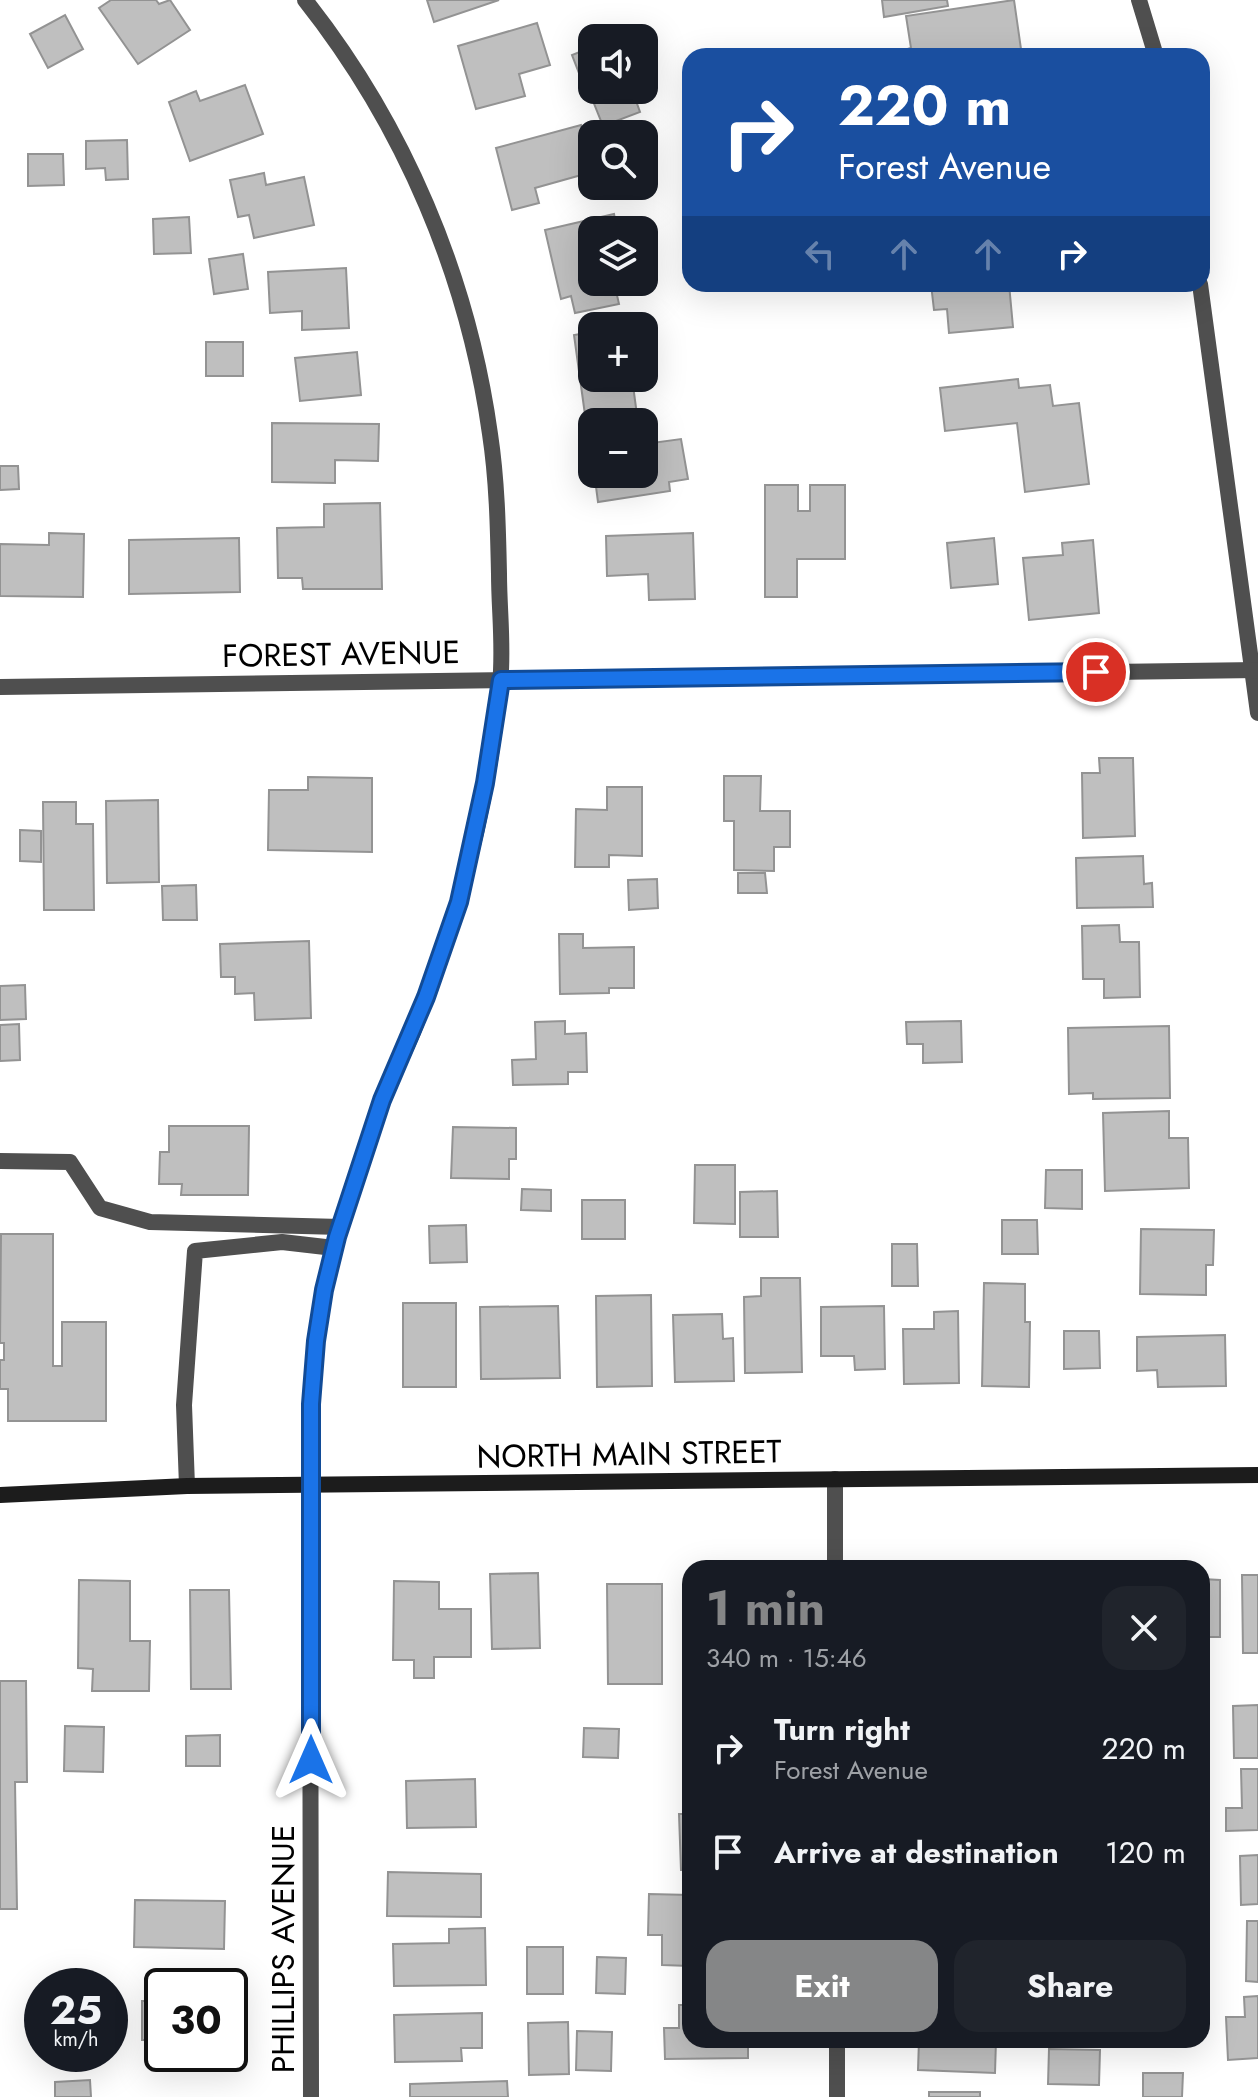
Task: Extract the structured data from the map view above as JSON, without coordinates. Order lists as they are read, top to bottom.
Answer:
{
  "streets": {
    "street": ["FOREST AVENUE", "NORTH MAIN STREET", "PHILLIPS AVENUE"]
  },
  "crossings": [
    ["FOREST AVENUE", "PHILLIPS AVENUE"],
    ["NORTH MAIN STREET", "PHILLIPS AVENUE"]
  ],
  "page": {
    "map_buttons": ["+", "−"],
    "turn": ["220 m", "Forest Avenue"],
    "heading": ["1 min", "340 m · 15:46"],
    "list": [
      {
        "name": "Turn right",
        "note": "Forest Avenue",
        "value": "220 m"
      },
      {
        "name": "Arrive at destination",
        "value": "120 m"
      }
    ],
    "buttons": ["Exit", "Share"],
    "speed": "25 km/h",
    "limit": "30"
  }
}
